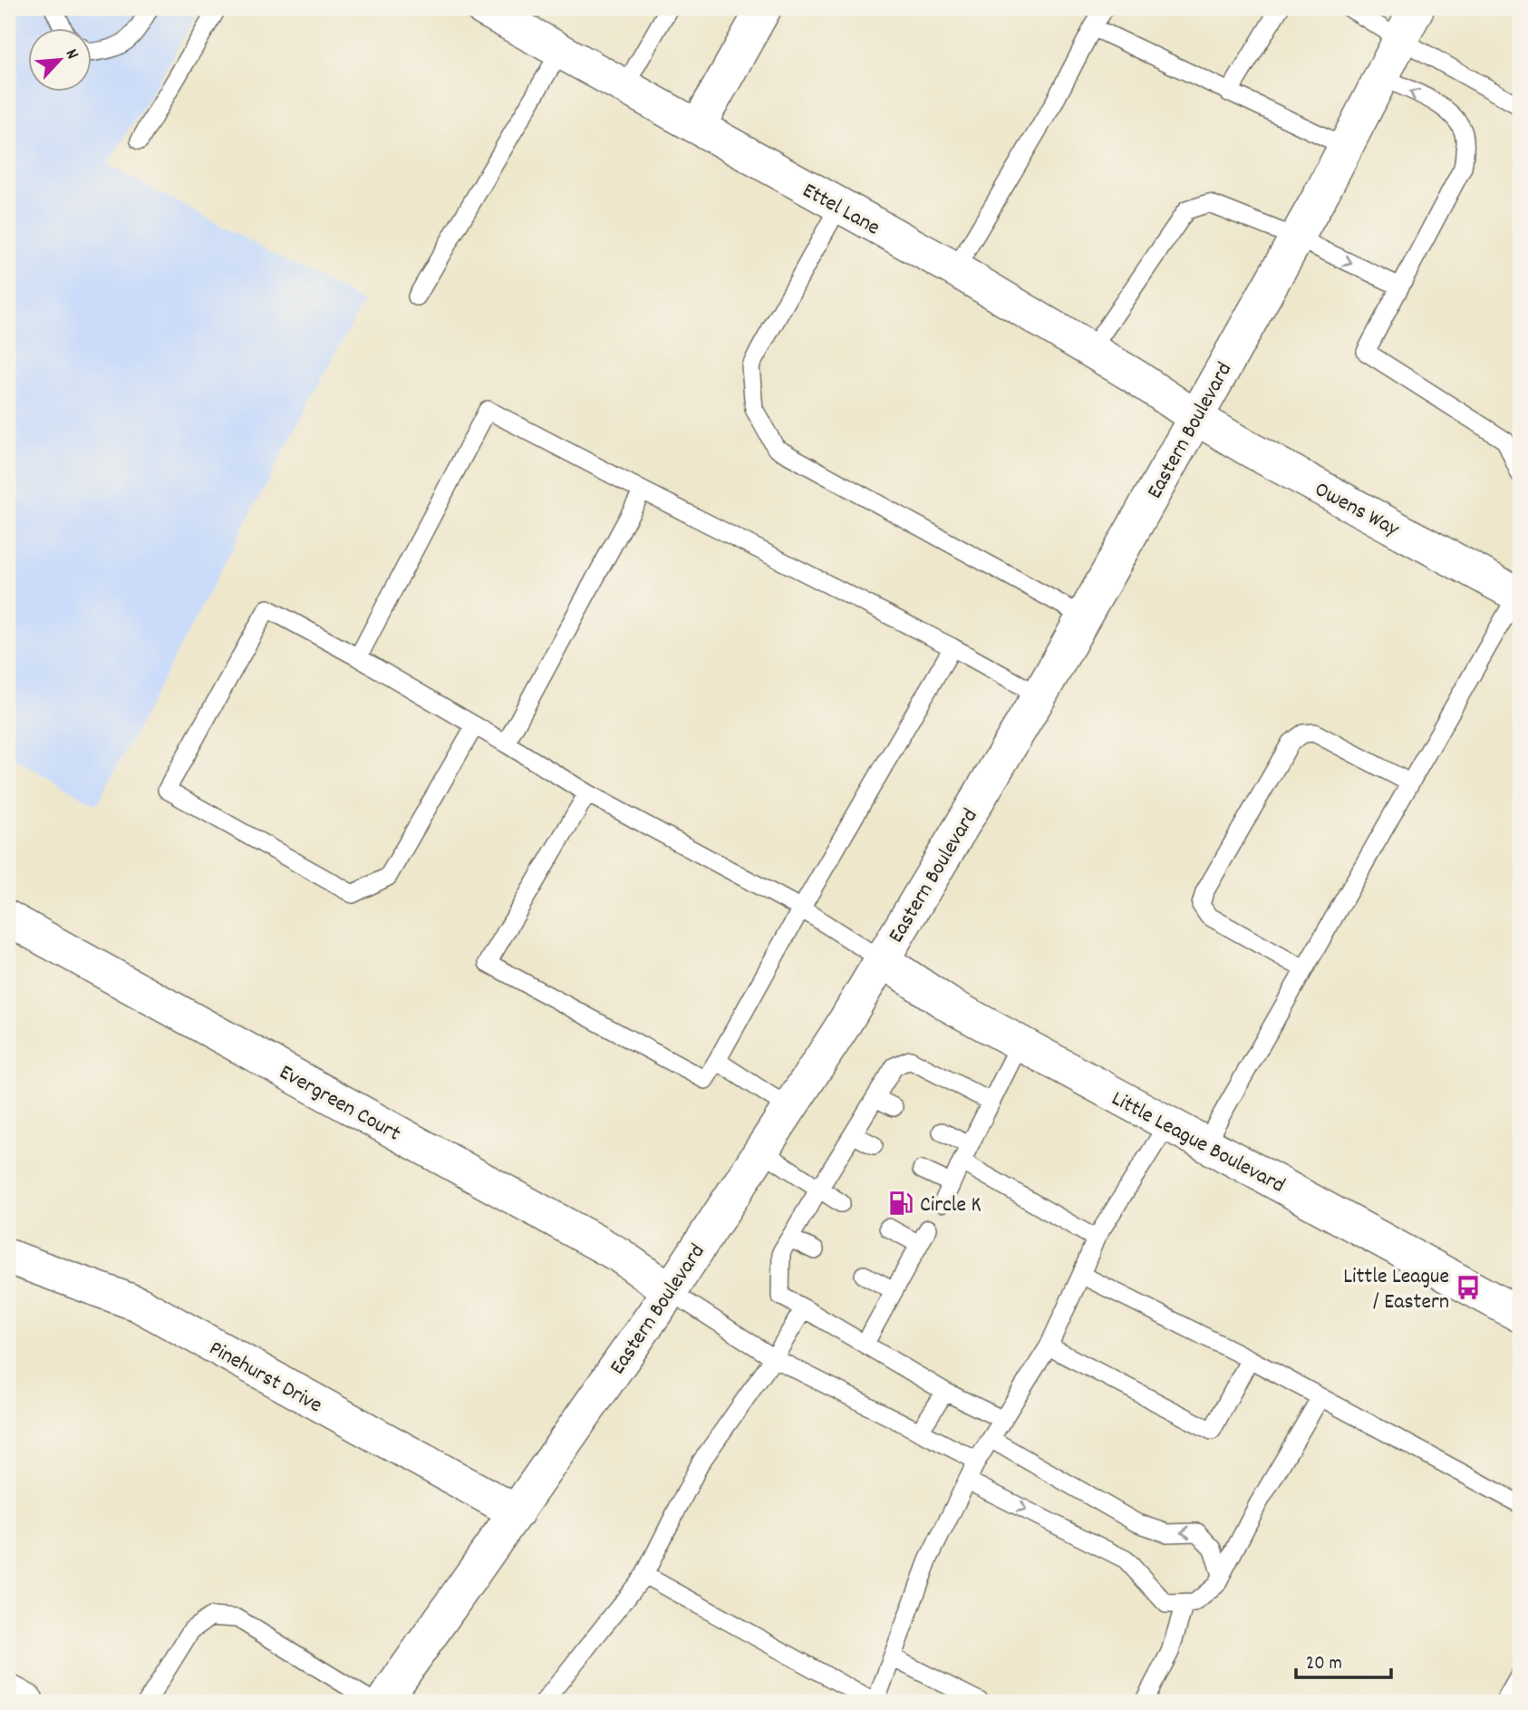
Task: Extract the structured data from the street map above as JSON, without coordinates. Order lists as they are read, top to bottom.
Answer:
{
  "streets": {
    "street": [
      "Ettel Lane",
      "Eastern Boulevard",
      "Owens Way",
      "Evergreen Court",
      "Little League Boulevard",
      "Pinehurst Drive"
    ]
  },
  "crossings": [
    ["Ettel Lane", "Eastern Boulevard"],
    ["Ettel Lane", "Owens Way"],
    ["Eastern Boulevard", "Owens Way"],
    ["Eastern Boulevard", "Evergreen Court"],
    ["Eastern Boulevard", "Little League Boulevard"],
    ["Eastern Boulevard", "Pinehurst Drive"]
  ],
  "places": {
    "fuel station": ["Circle K"],
    "bus stop": ["Little League / Eastern"]
  },
  "scale_bar": "20 m",
  "north": "top right"
}
